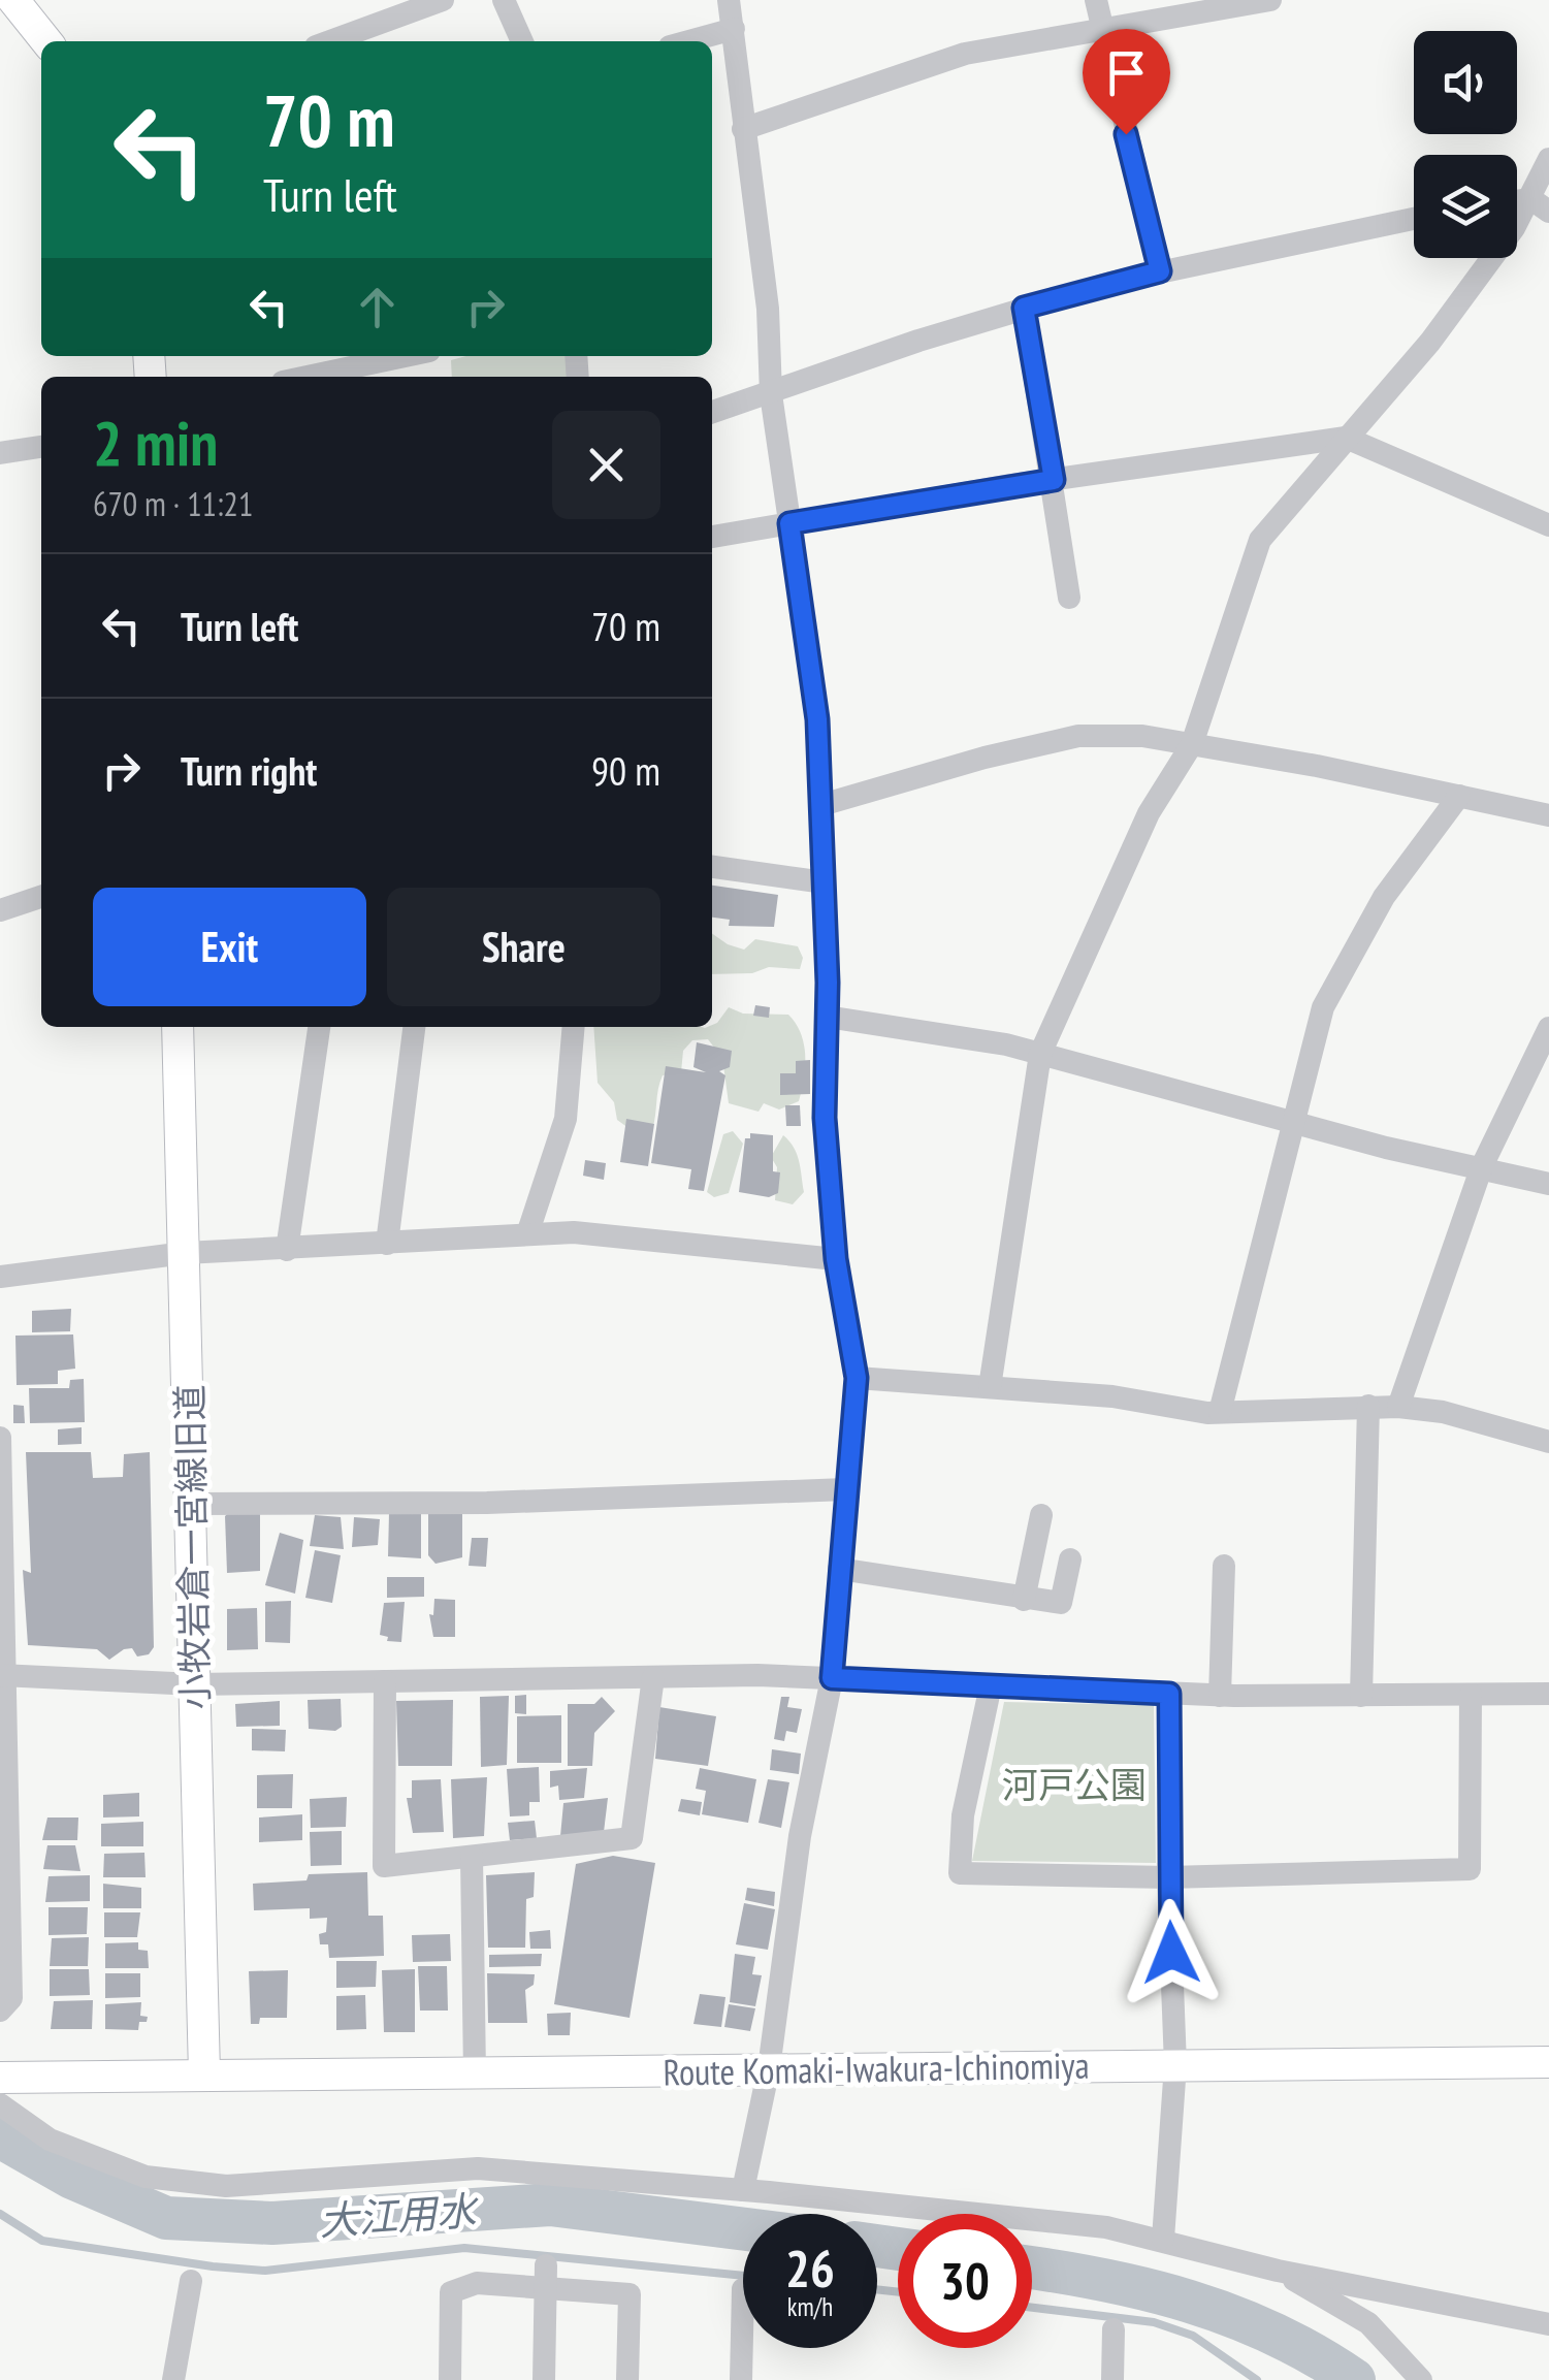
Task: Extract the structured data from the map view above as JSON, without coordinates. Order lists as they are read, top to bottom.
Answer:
{
  "streets": {
    "main road": ["小牧岩倉一宮線旧道", "Route Komaki-Iwakura-Ichinomiya"]
  },
  "crossings": [
    ["小牧岩倉一宮線旧道", "Route Komaki-Iwakura-Ichinomiya"]
  ],
  "water": ["大江用水"],
  "parks": ["河戸公園"],
  "page": {
    "turn": ["70 m", "Turn left"],
    "heading": ["2 min", "670 m · 11:21"],
    "list": [
      {
        "name": "Turn left",
        "value": "70 m"
      },
      {
        "name": "Turn right",
        "value": "90 m"
      }
    ],
    "buttons": ["Exit", "Share"],
    "speed": "26 km/h",
    "limit": "30"
  }
}
